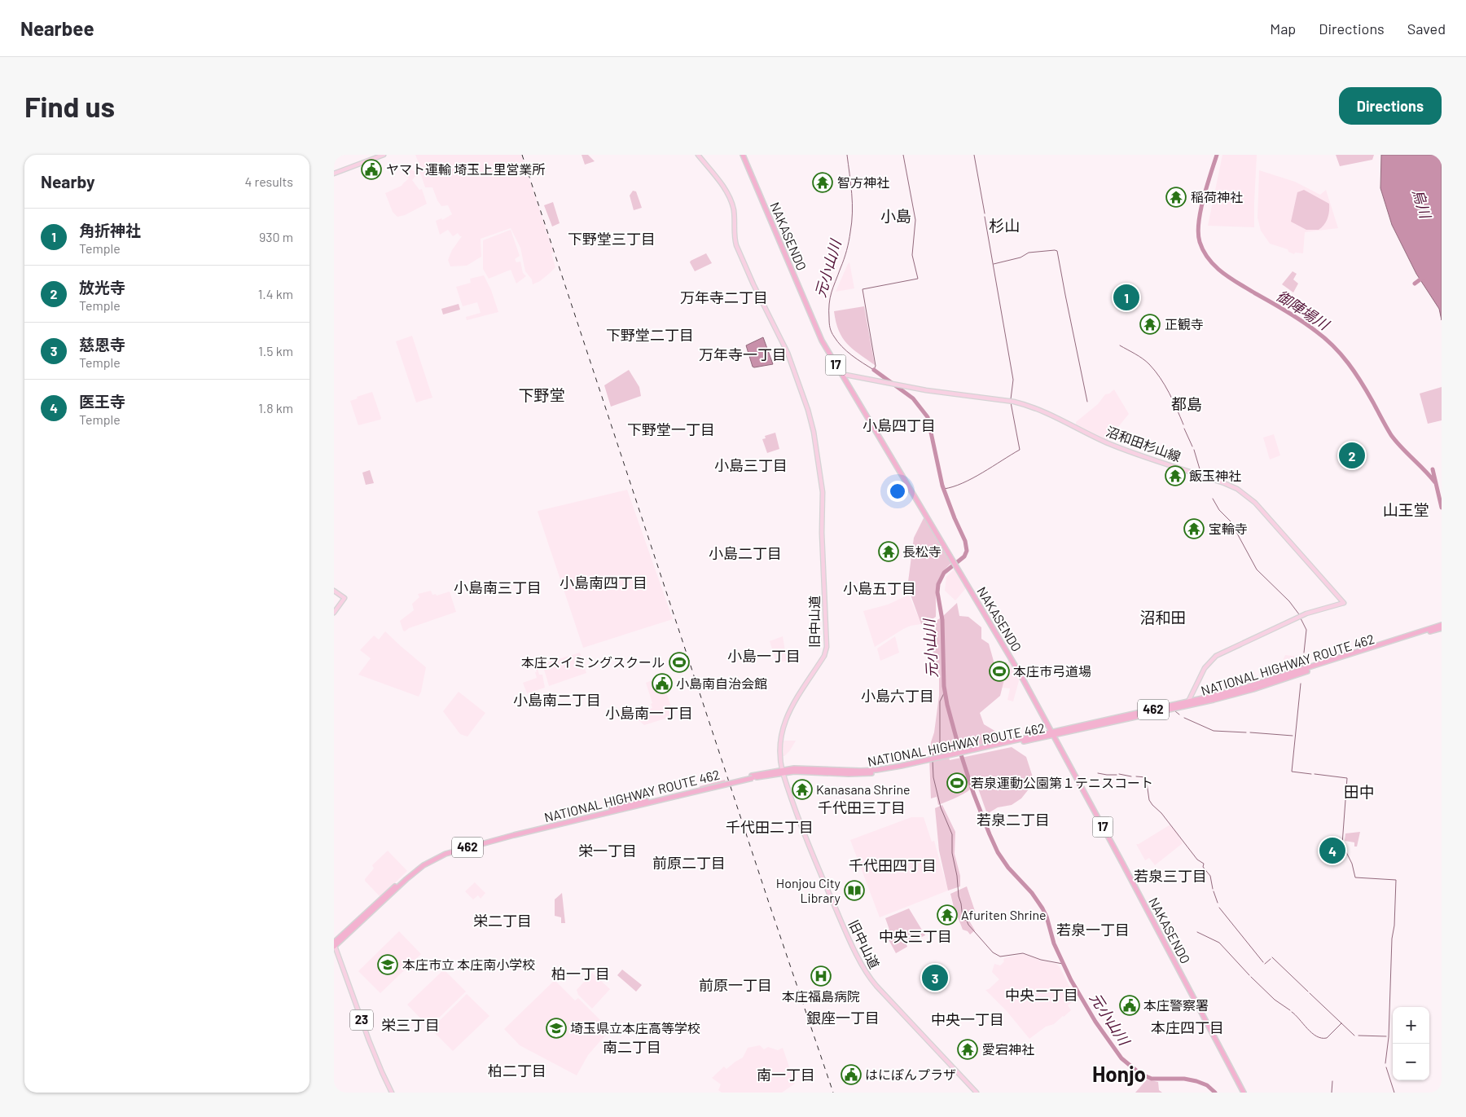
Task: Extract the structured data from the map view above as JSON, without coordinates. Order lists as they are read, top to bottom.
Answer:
{
  "streets": {
    "highway": [
      "NAKASENDO",
      "17",
      "NATIONAL HIGHWAY ROUTE 462",
      "462"
    ],
    "main road": ["沼和田杉山線", "旧中山道", "23"]
  },
  "crossings": [
    ["NAKASENDO", "沼和田杉山線"],
    ["NAKASENDO", "NATIONAL HIGHWAY ROUTE 462"],
    ["沼和田杉山線", "NATIONAL HIGHWAY ROUTE 462"],
    ["旧中山道", "NATIONAL HIGHWAY ROUTE 462"],
    ["NATIONAL HIGHWAY ROUTE 462", "23"]
  ],
  "districts": [
    "小島",
    "杉山",
    "下野堂三丁目",
    "万年寺二丁目",
    "下野堂二丁目",
    "万年寺一丁目",
    "下野堂",
    "都島",
    "小島四丁目",
    "下野堂一丁目",
    "小島三丁目",
    "山王堂",
    "小島二丁目",
    "小島南四丁目",
    "小島南三丁目",
    "小島五丁目",
    "沼和田",
    "小島一丁目",
    "小島六丁目",
    "小島南二丁目",
    "小島南一丁目",
    "田中",
    "千代田三丁目",
    "若泉二丁目",
    "千代田二丁目",
    "栄一丁目",
    "前原二丁目",
    "千代田四丁目",
    "若泉三丁目",
    "栄二丁目",
    "若泉一丁目",
    "中央三丁目",
    "柏一丁目",
    "前原一丁目",
    "中央二丁目",
    "銀座一丁目",
    "中央一丁目",
    "栄三丁目",
    "本庄四丁目",
    "南二丁目",
    "柏二丁目",
    "Honjo",
    "南一丁目"
  ],
  "water": ["烏川", "元小山川", "御陣場川"],
  "places": {
    "public building": [
      "ヤマト運輸 埼玉上里営業所",
      "小島南自治会館",
      "本庄警察署",
      "はにぽんプラザ"
    ],
    "temple": [
      "智方神社",
      "稲荷神社",
      "正観寺",
      "飯玉神社",
      "宝輪寺",
      "長松寺",
      "Kanasana Shrine",
      "Afuriten Shrine",
      "愛宕神社"
    ],
    "sports": ["本庄スイミングスクール", "本庄市弓道場", "若泉運動公園第１テニスコート"],
    "library": ["Honjou City Library"],
    "school or university": ["本庄市立 本庄南小学校", "埼玉県立本庄高等学校"],
    "hospital": ["本庄福島病院"]
  },
  "page": {
    "header": "Nearbee",
    "nav": ["Map", "Directions", "Saved"],
    "buttons": "Directions",
    "title": "Find us",
    "heading": ["Nearby", "4 results"],
    "list": [
      {
        "mark": "1",
        "name": "角折神社",
        "note": "Temple",
        "value": "930 m"
      },
      {
        "mark": "2",
        "name": "放光寺",
        "note": "Temple",
        "value": "1.4 km"
      },
      {
        "mark": "3",
        "name": "慈恩寺",
        "note": "Temple",
        "value": "1.5 km"
      },
      {
        "mark": "4",
        "name": "医王寺",
        "note": "Temple",
        "value": "1.8 km"
      }
    ],
    "pins": [
      "1",
      "2",
      "4",
      "3"
    ],
    "map_buttons": ["+", "−"]
  }
}
